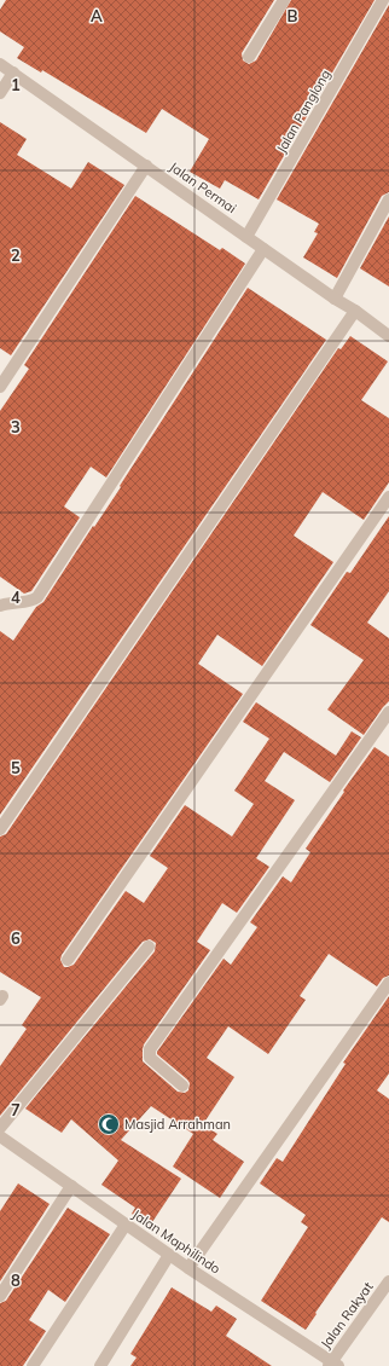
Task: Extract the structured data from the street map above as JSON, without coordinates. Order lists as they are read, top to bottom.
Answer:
{
  "streets": {
    "street": [
      "Jalan Panglong",
      "Jalan Permai",
      "Jalan Maphilindo",
      "Jalan Rakyat"
    ]
  },
  "crossings": [
    ["Jalan Panglong", "Jalan Permai"],
    ["Jalan Maphilindo", "Jalan Rakyat"]
  ],
  "places": {
    "mosque": ["Masjid Arrahman"]
  },
  "grid": {
    "columns": ["A", "B"],
    "rows": [
      "1",
      "2",
      "3",
      "4",
      "5",
      "6",
      "7",
      "8"
    ]
  }
}
